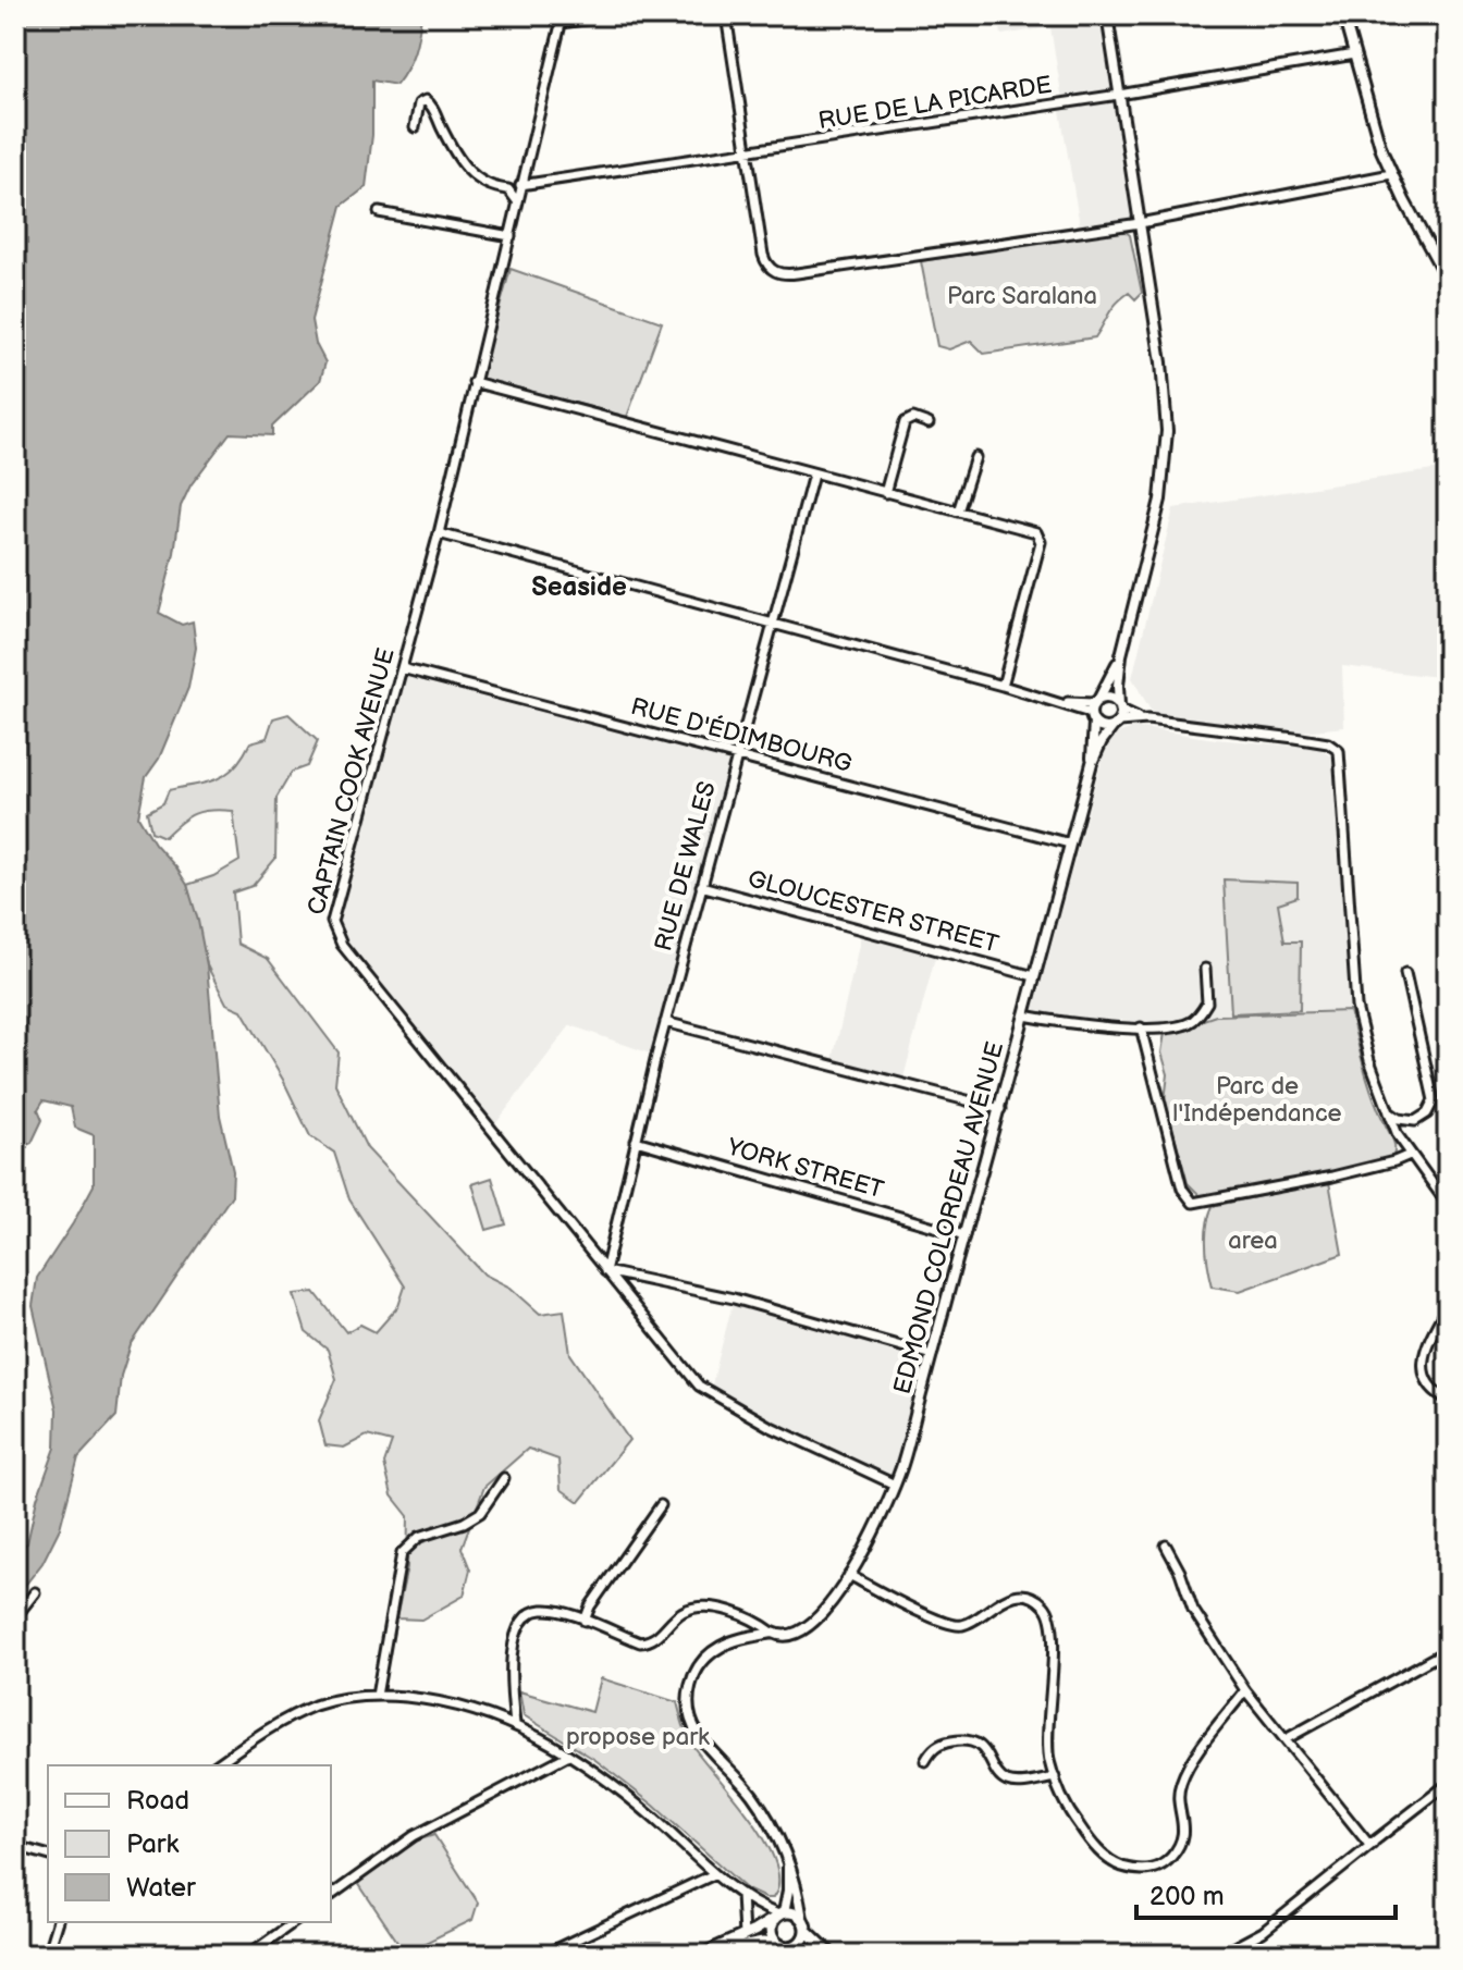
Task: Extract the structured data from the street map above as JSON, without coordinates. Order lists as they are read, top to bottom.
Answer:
{
  "streets": {
    "street": [
      "RUE DE LA PICARDE",
      "RUE D'ÉDIMBOURG",
      "CAPTAIN COOK AVENUE",
      "RUE DE WALES",
      "GLOUCESTER STREET",
      "YORK STREET",
      "EDMOND COLORDEAU AVENUE"
    ]
  },
  "crossings": [
    ["RUE DE LA PICARDE", "CAPTAIN COOK AVENUE"],
    ["RUE D'ÉDIMBOURG", "CAPTAIN COOK AVENUE"],
    ["RUE D'ÉDIMBOURG", "RUE DE WALES"],
    ["RUE D'ÉDIMBOURG", "EDMOND COLORDEAU AVENUE"],
    ["CAPTAIN COOK AVENUE", "RUE DE WALES"],
    ["CAPTAIN COOK AVENUE", "EDMOND COLORDEAU AVENUE"],
    ["RUE DE WALES", "GLOUCESTER STREET"],
    ["RUE DE WALES", "YORK STREET"],
    ["GLOUCESTER STREET", "EDMOND COLORDEAU AVENUE"],
    ["YORK STREET", "EDMOND COLORDEAU AVENUE"]
  ],
  "districts": ["Seaside"],
  "parks": [
    "Parc Saralana",
    "Parc de l'Indépendance",
    "area",
    "propose park"
  ],
  "legend": ["Road", "Park", "Water"],
  "scale_bar": "200 m"
}
